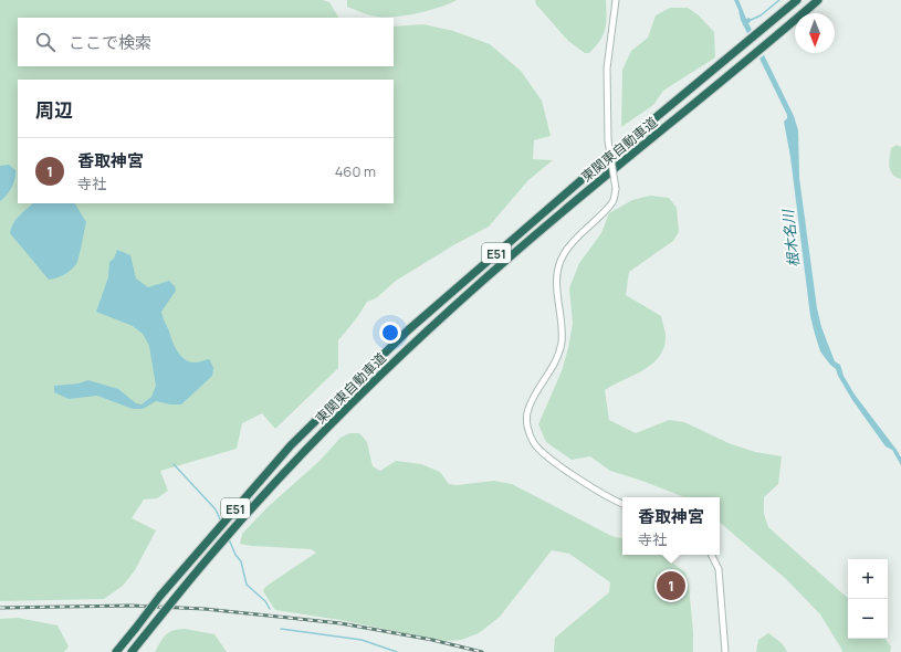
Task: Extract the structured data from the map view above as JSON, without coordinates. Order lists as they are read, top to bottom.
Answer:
{
  "streets": {
    "highway": ["東関東自動車道", "E51"]
  },
  "water": ["根木名川"],
  "north": "bottom",
  "page": {
    "search": "ここで検索",
    "heading": "周辺",
    "list": [
      {
        "mark": "1",
        "name": "香取神宮",
        "note": "寺社",
        "value": "460 m"
      }
    ],
    "popup": ["香取神宮", "寺社"],
    "map_buttons": ["+", "−"],
    "pins": "1"
  }
}
